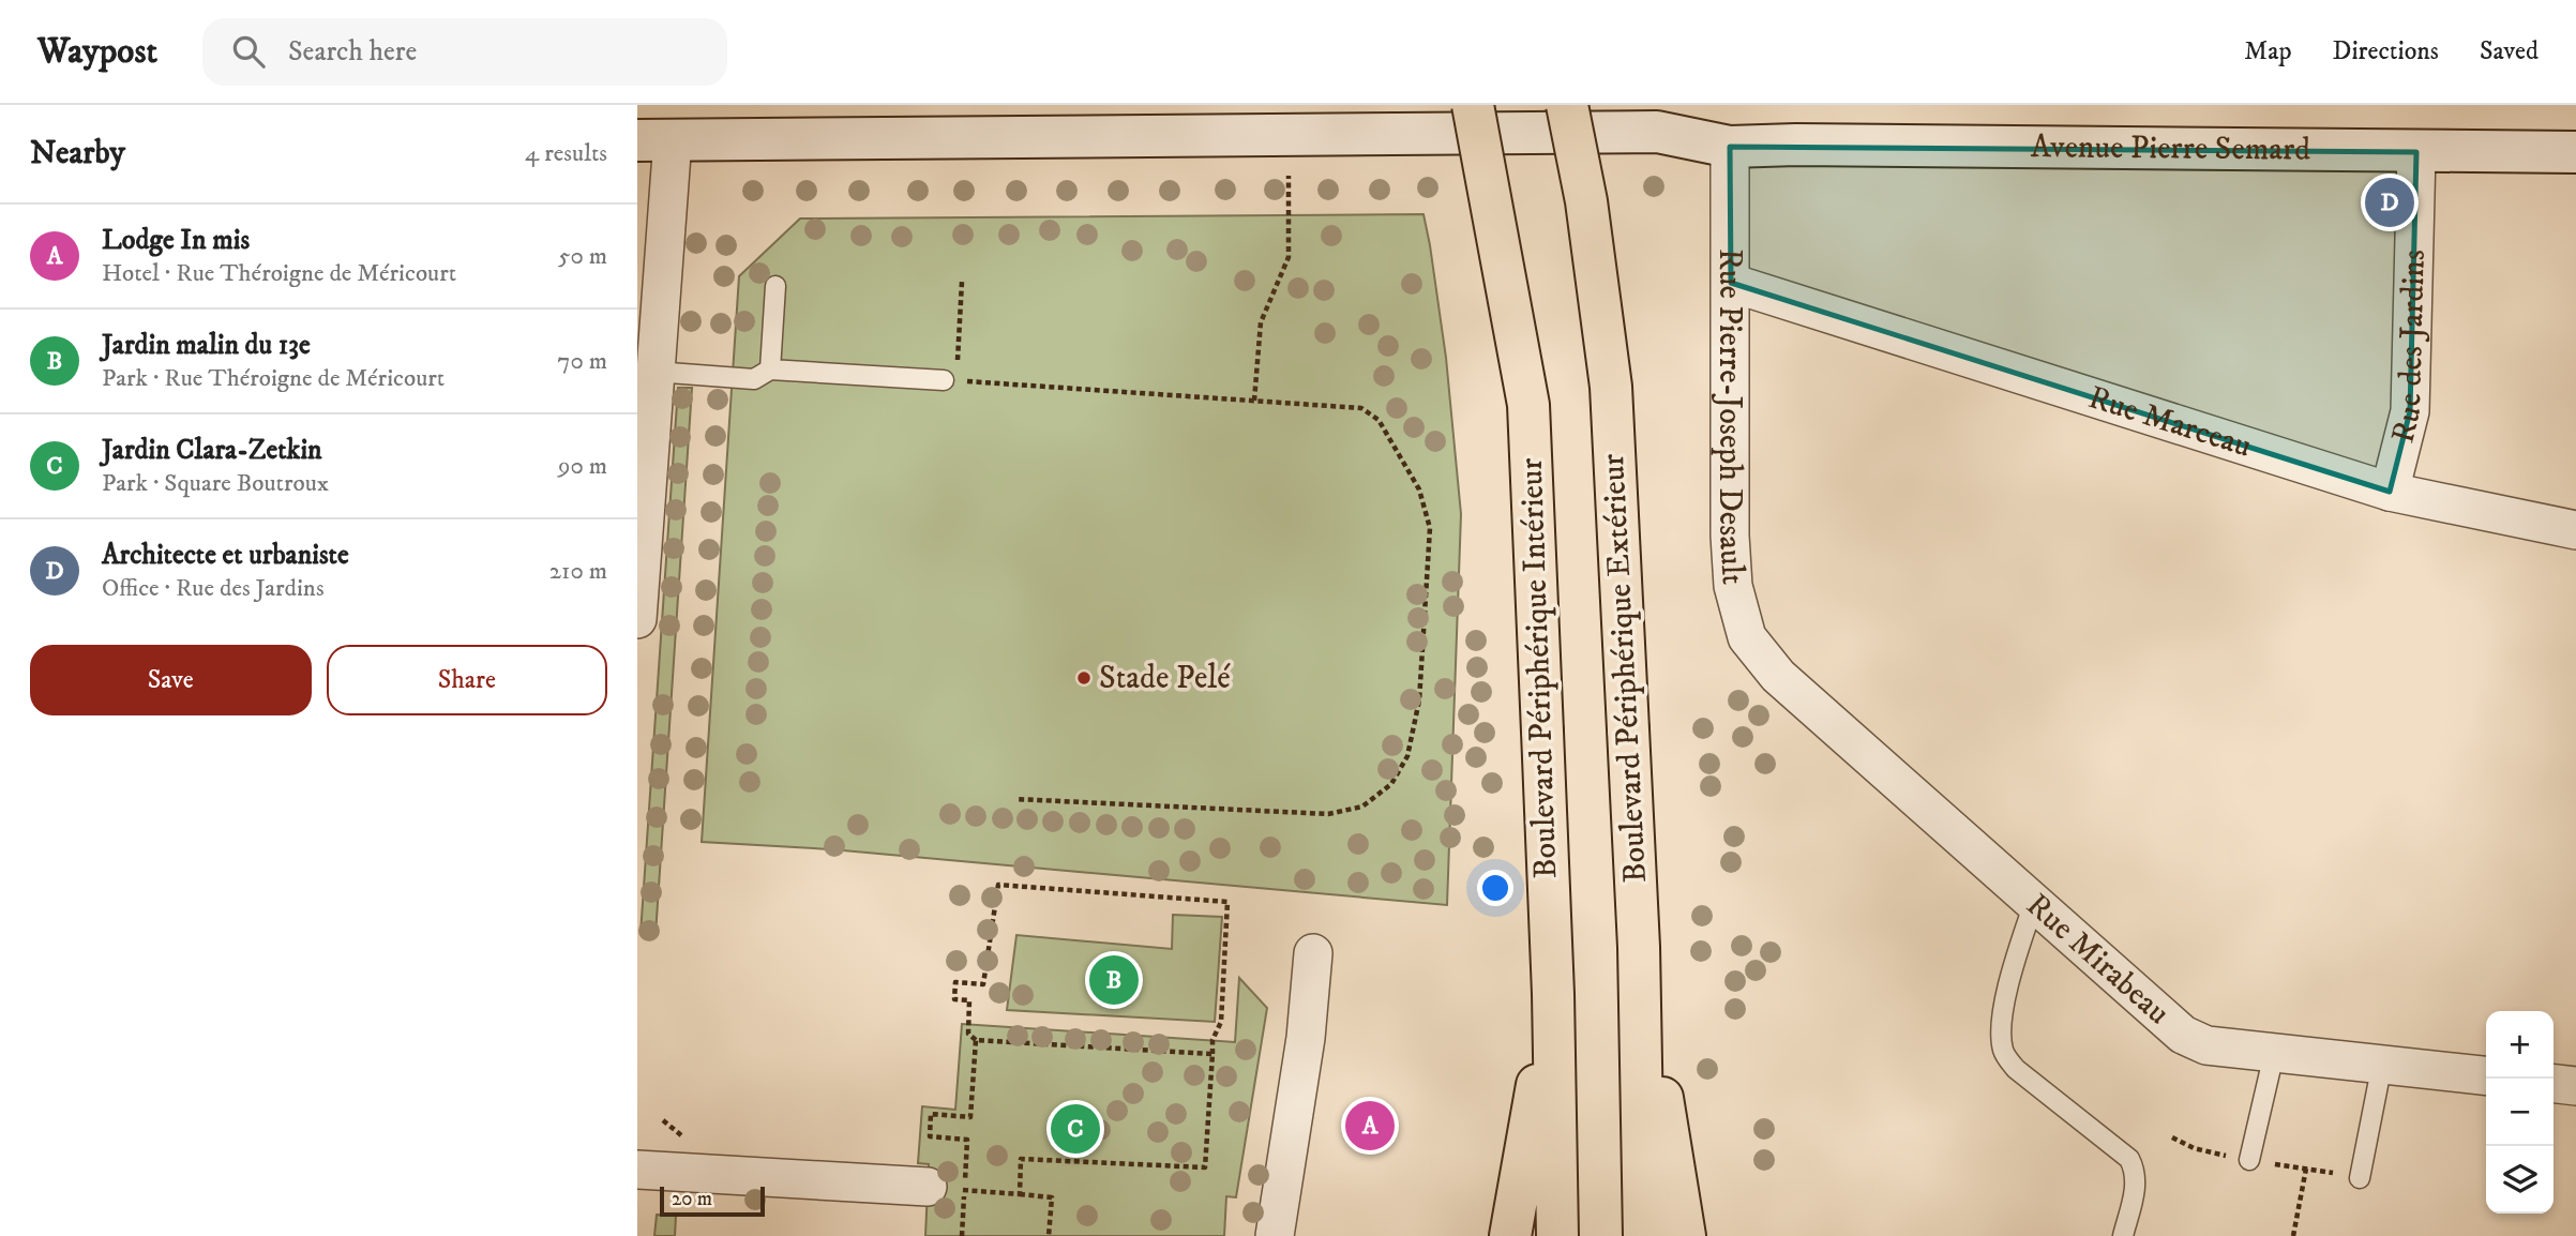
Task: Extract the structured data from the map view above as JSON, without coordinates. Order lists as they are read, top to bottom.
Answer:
{
  "streets": {
    "highway": ["Boulevard Périphérique Intérieur", "Boulevard Périphérique Extérieur"],
    "street": [
      "Avenue Pierre Semard",
      "Rue des Jardins",
      "Rue Pierre-Joseph Desault",
      "Rue Marceau",
      "Rue Mirabeau"
    ]
  },
  "crossings": [
    ["Avenue Pierre Semard", "Rue des Jardins"],
    ["Avenue Pierre Semard", "Rue Pierre-Joseph Desault"],
    ["Rue des Jardins", "Rue Marceau"],
    ["Rue Pierre-Joseph Desault", "Rue Marceau"],
    ["Rue Pierre-Joseph Desault", "Rue Mirabeau"]
  ],
  "places": ["Stade Pelé"],
  "scale_bar": "20 m",
  "page": {
    "header": "Waypost",
    "search": "Search here",
    "nav": ["Map", "Directions", "Saved"],
    "heading": ["Nearby", "4 results"],
    "pins": [
      "D",
      "B",
      "A",
      "C"
    ],
    "list": [
      {
        "mark": "A",
        "name": "Lodge In mis",
        "note": "Hotel · Rue Théroigne de Méricourt",
        "value": "50 m"
      },
      {
        "mark": "B",
        "name": "Jardin malin du 13e",
        "note": "Park · Rue Théroigne de Méricourt",
        "value": "70 m"
      },
      {
        "mark": "C",
        "name": "Jardin Clara-Zetkin",
        "note": "Park · Square Boutroux",
        "value": "90 m"
      },
      {
        "mark": "D",
        "name": "Architecte et urbaniste",
        "note": "Office · Rue des Jardins",
        "value": "210 m"
      }
    ],
    "buttons": ["Save", "Share"],
    "map_buttons": ["+", "−"],
    "scale": "20 m"
  }
}
